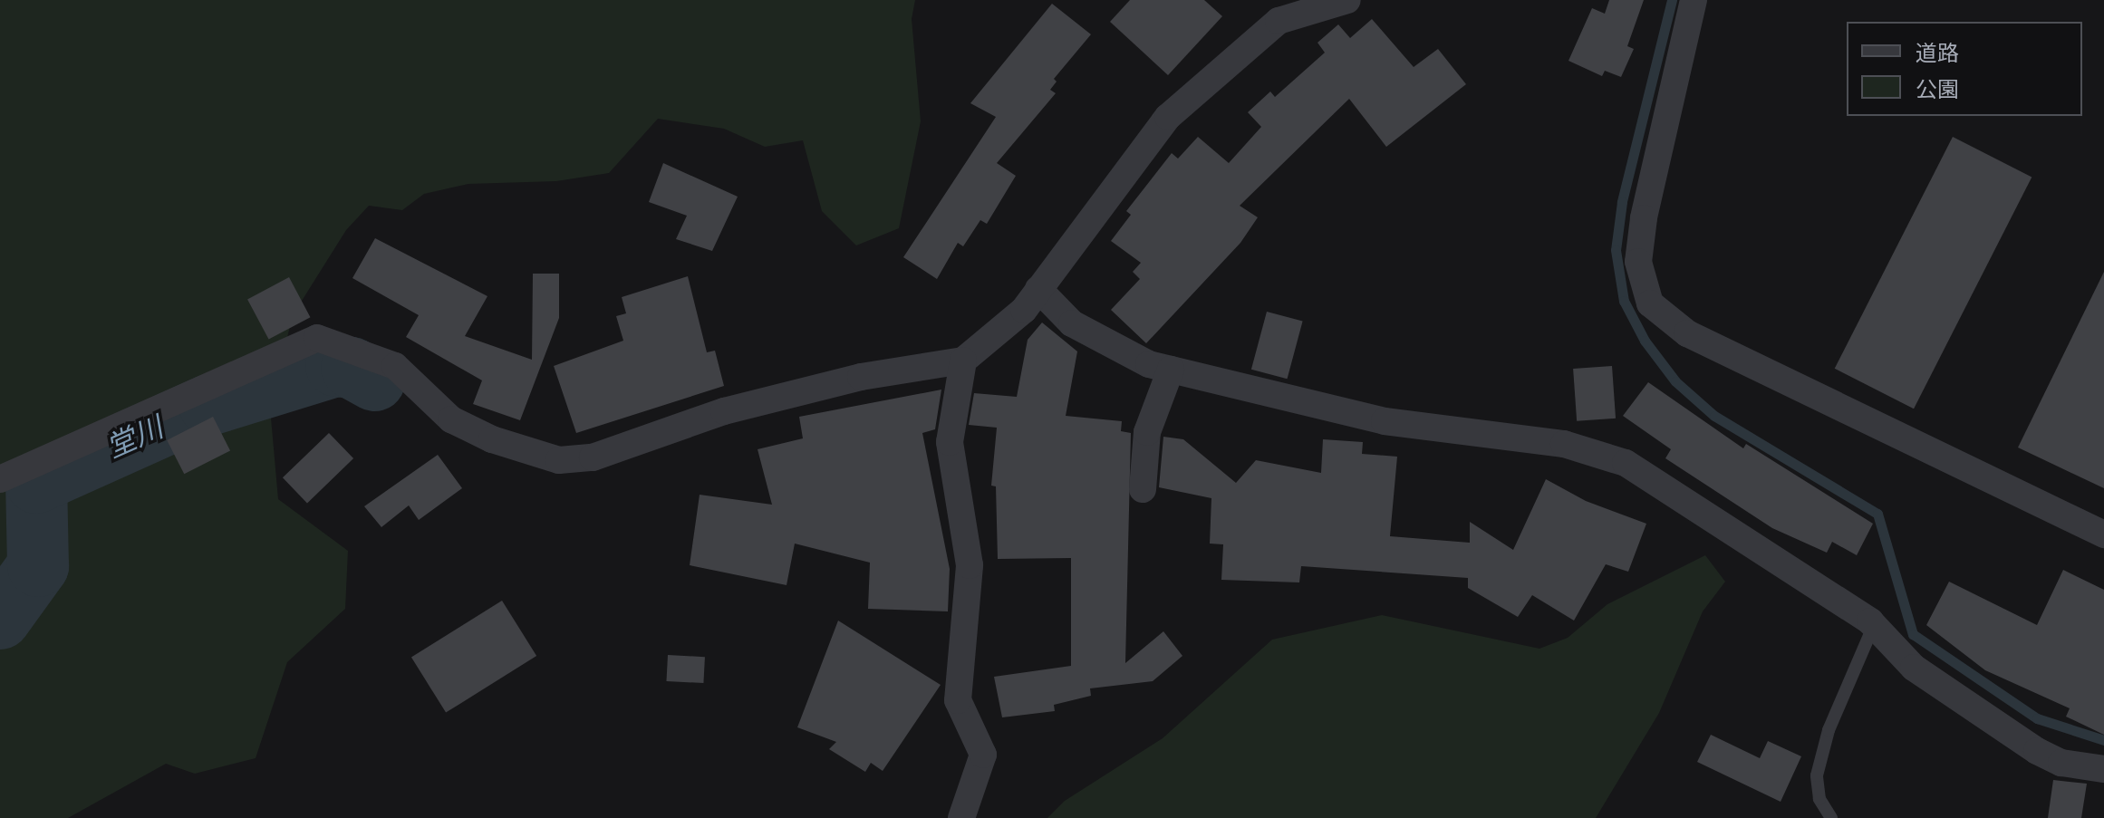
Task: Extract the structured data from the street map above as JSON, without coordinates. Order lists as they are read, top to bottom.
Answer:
{
  "water": ["堂川"],
  "legend": ["道路", "公園"]
}
